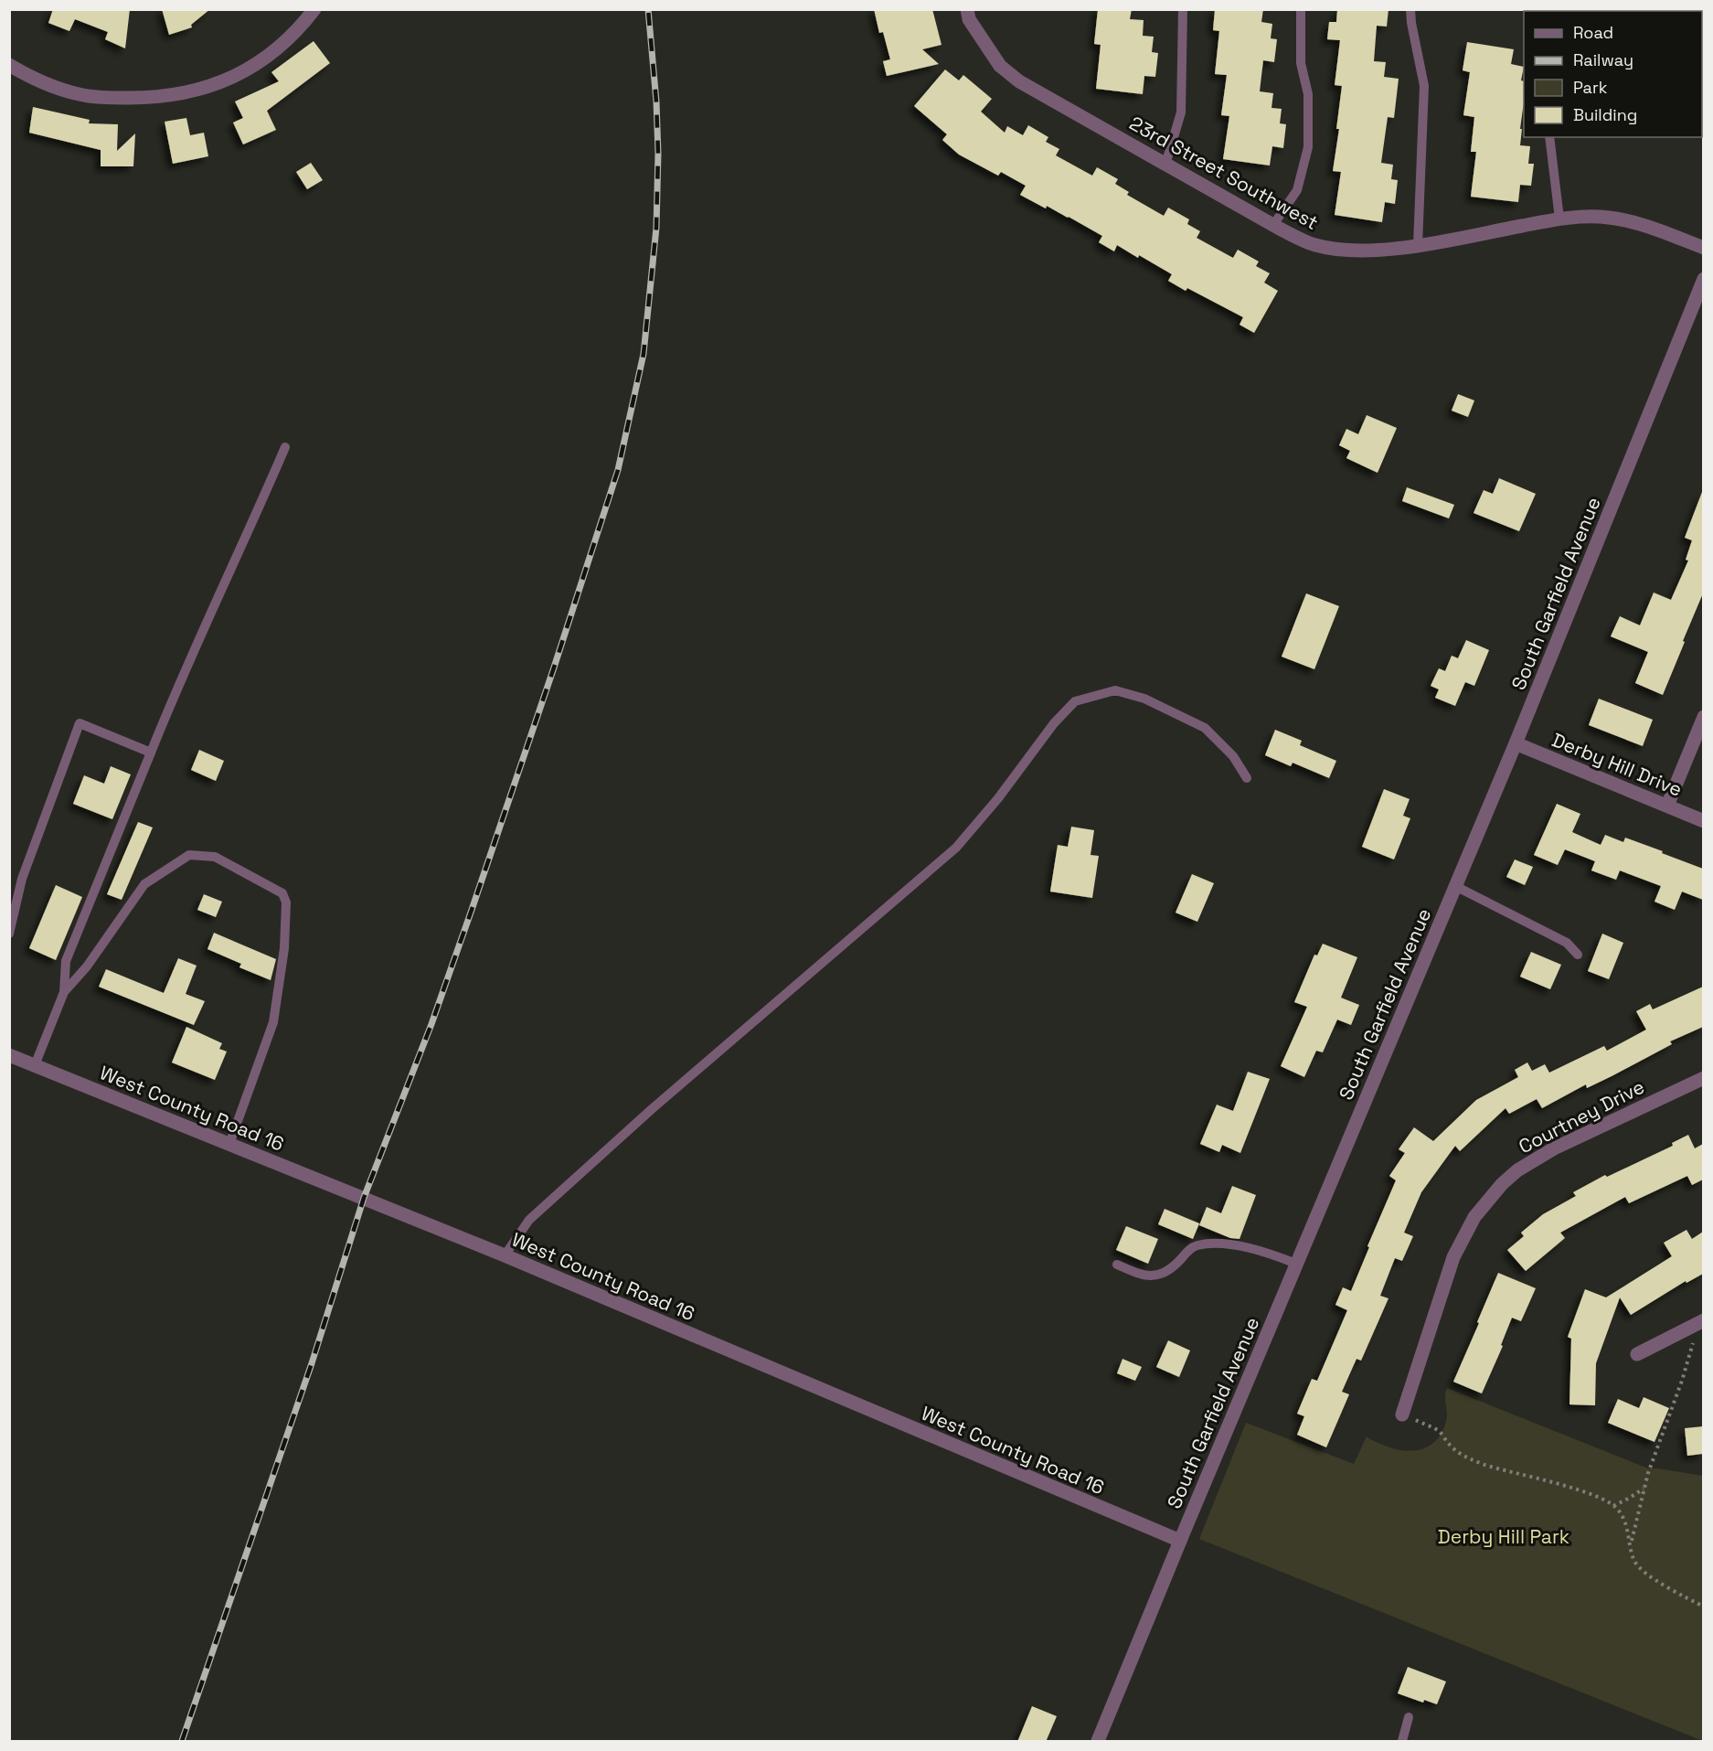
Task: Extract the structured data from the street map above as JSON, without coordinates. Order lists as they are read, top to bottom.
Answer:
{
  "streets": {
    "street": [
      "23rd Street Southwest",
      "South Garfield Avenue",
      "Derby Hill Drive",
      "West County Road 16",
      "Courtney Drive"
    ]
  },
  "crossings": [
    ["South Garfield Avenue", "Derby Hill Drive"],
    ["South Garfield Avenue", "West County Road 16"]
  ],
  "parks": ["Derby Hill Park"],
  "legend": [
    "Road",
    "Railway",
    "Park",
    "Building"
  ]
}
